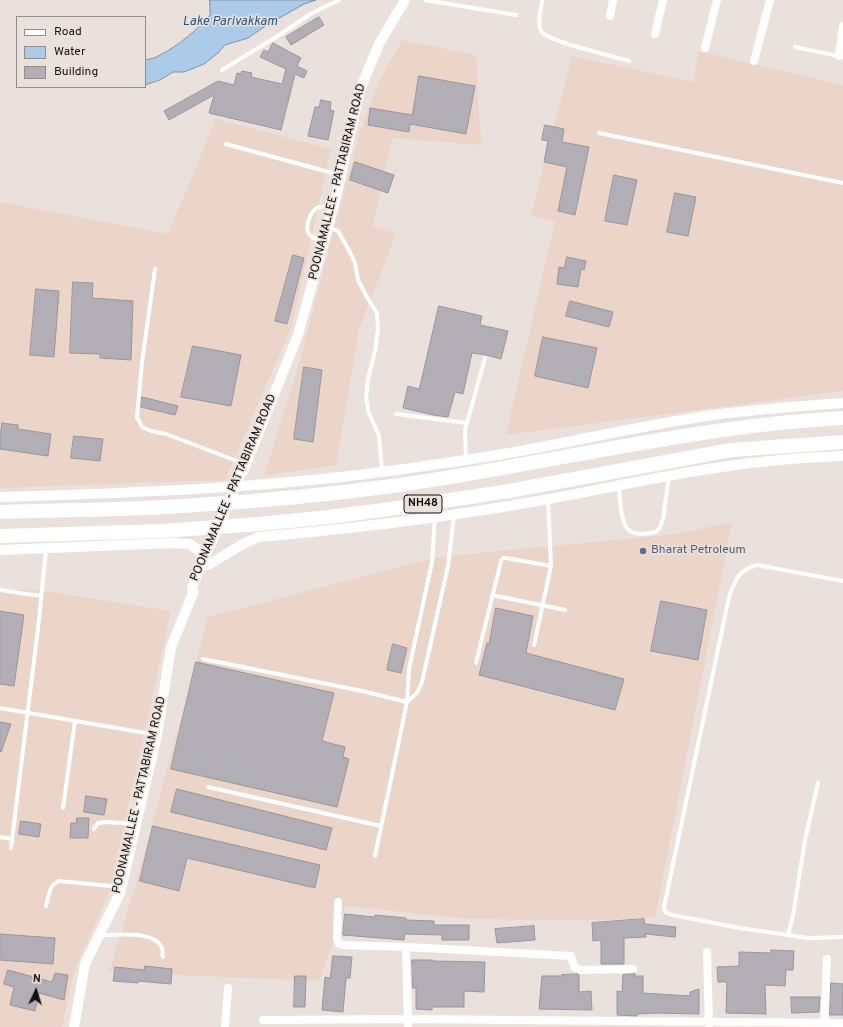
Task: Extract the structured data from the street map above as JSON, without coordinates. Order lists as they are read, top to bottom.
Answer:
{
  "streets": {
    "highway": ["NH48"],
    "street": ["POONAMALLEE - PATTABIRAM ROAD"]
  },
  "crossings": [
    ["POONAMALLEE - PATTABIRAM ROAD", "NH48"]
  ],
  "water": ["Lake Parivakkam"],
  "places": ["Bharat Petroleum"],
  "legend": ["Road", "Water", "Building"],
  "north": "top"
}
